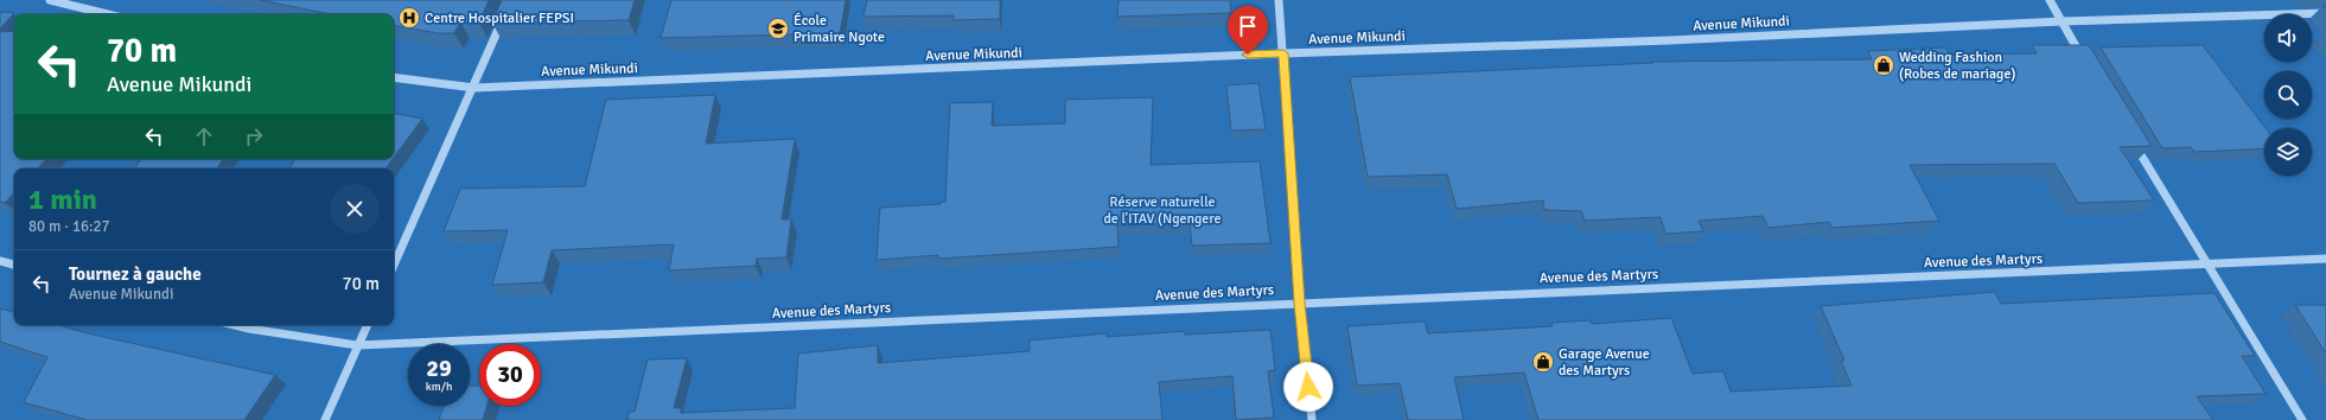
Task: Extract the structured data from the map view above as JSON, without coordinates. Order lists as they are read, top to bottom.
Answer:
{
  "streets": {
    "street": ["Avenue Mikundi", "Avenue des Martyrs"]
  },
  "parks": ["Réserve naturelle de l'ITAV (Ngengere"],
  "places": {
    "hospital": ["Centre Hospitalier FEPSI"],
    "school or university": ["École Primaire Ngote"],
    "shop": ["Wedding Fashion (Robes de mariage)", "Garage Avenue des Martyrs"]
  },
  "page": {
    "turn": ["70 m", "Avenue Mikundi"],
    "heading": ["1 min", "80 m · 16:27"],
    "list": [
      {
        "name": "Tournez à gauche",
        "note": "Avenue Mikundi",
        "value": "70 m"
      }
    ],
    "speed": "29 km/h",
    "limit": "30"
  }
}
